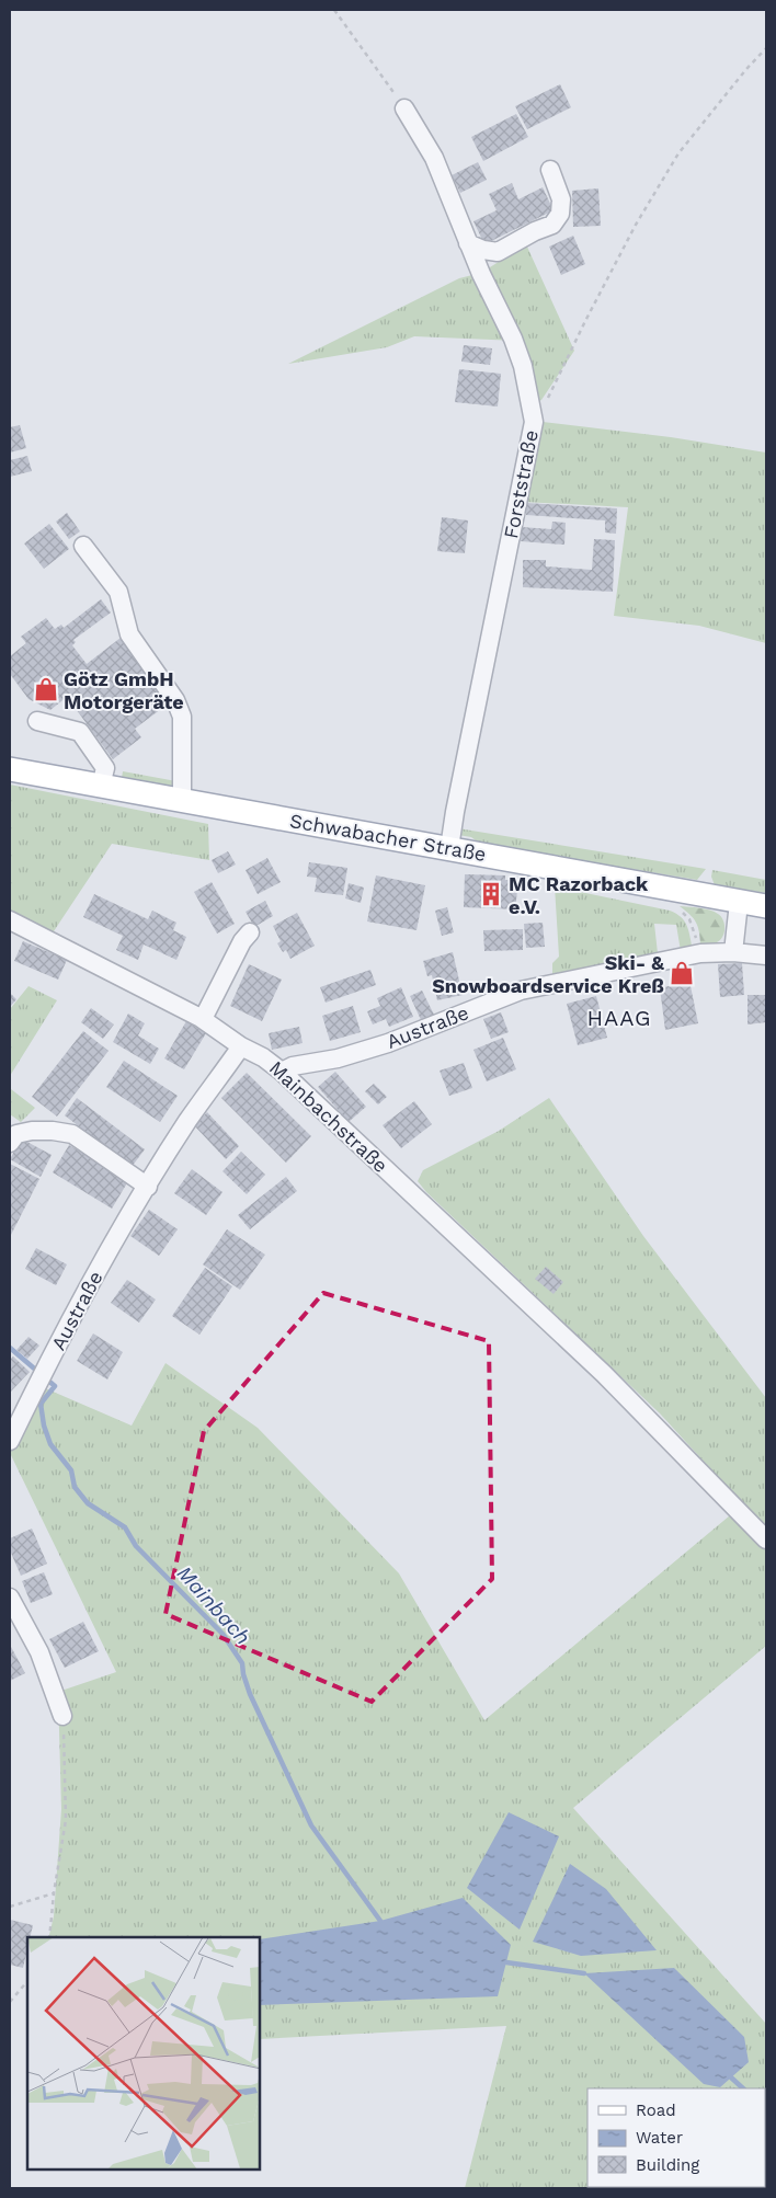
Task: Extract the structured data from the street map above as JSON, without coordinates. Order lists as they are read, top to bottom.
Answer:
{
  "streets": {
    "main road": ["Schwabacher Straße"],
    "street": ["Forststraße", "Austraße", "Mainbachstraße"]
  },
  "crossings": [
    ["Forststraße", "Schwabacher Straße"],
    ["Austraße", "Mainbachstraße"]
  ],
  "districts": ["HAAG"],
  "water": ["Mainbach"],
  "places": {
    "shop": ["Götz GmbH Motorgeräte", "Ski- & Snowboardservice Kreß"],
    "building": ["MC Razorback e.V."]
  },
  "legend": ["Road", "Water", "Building"]
}
